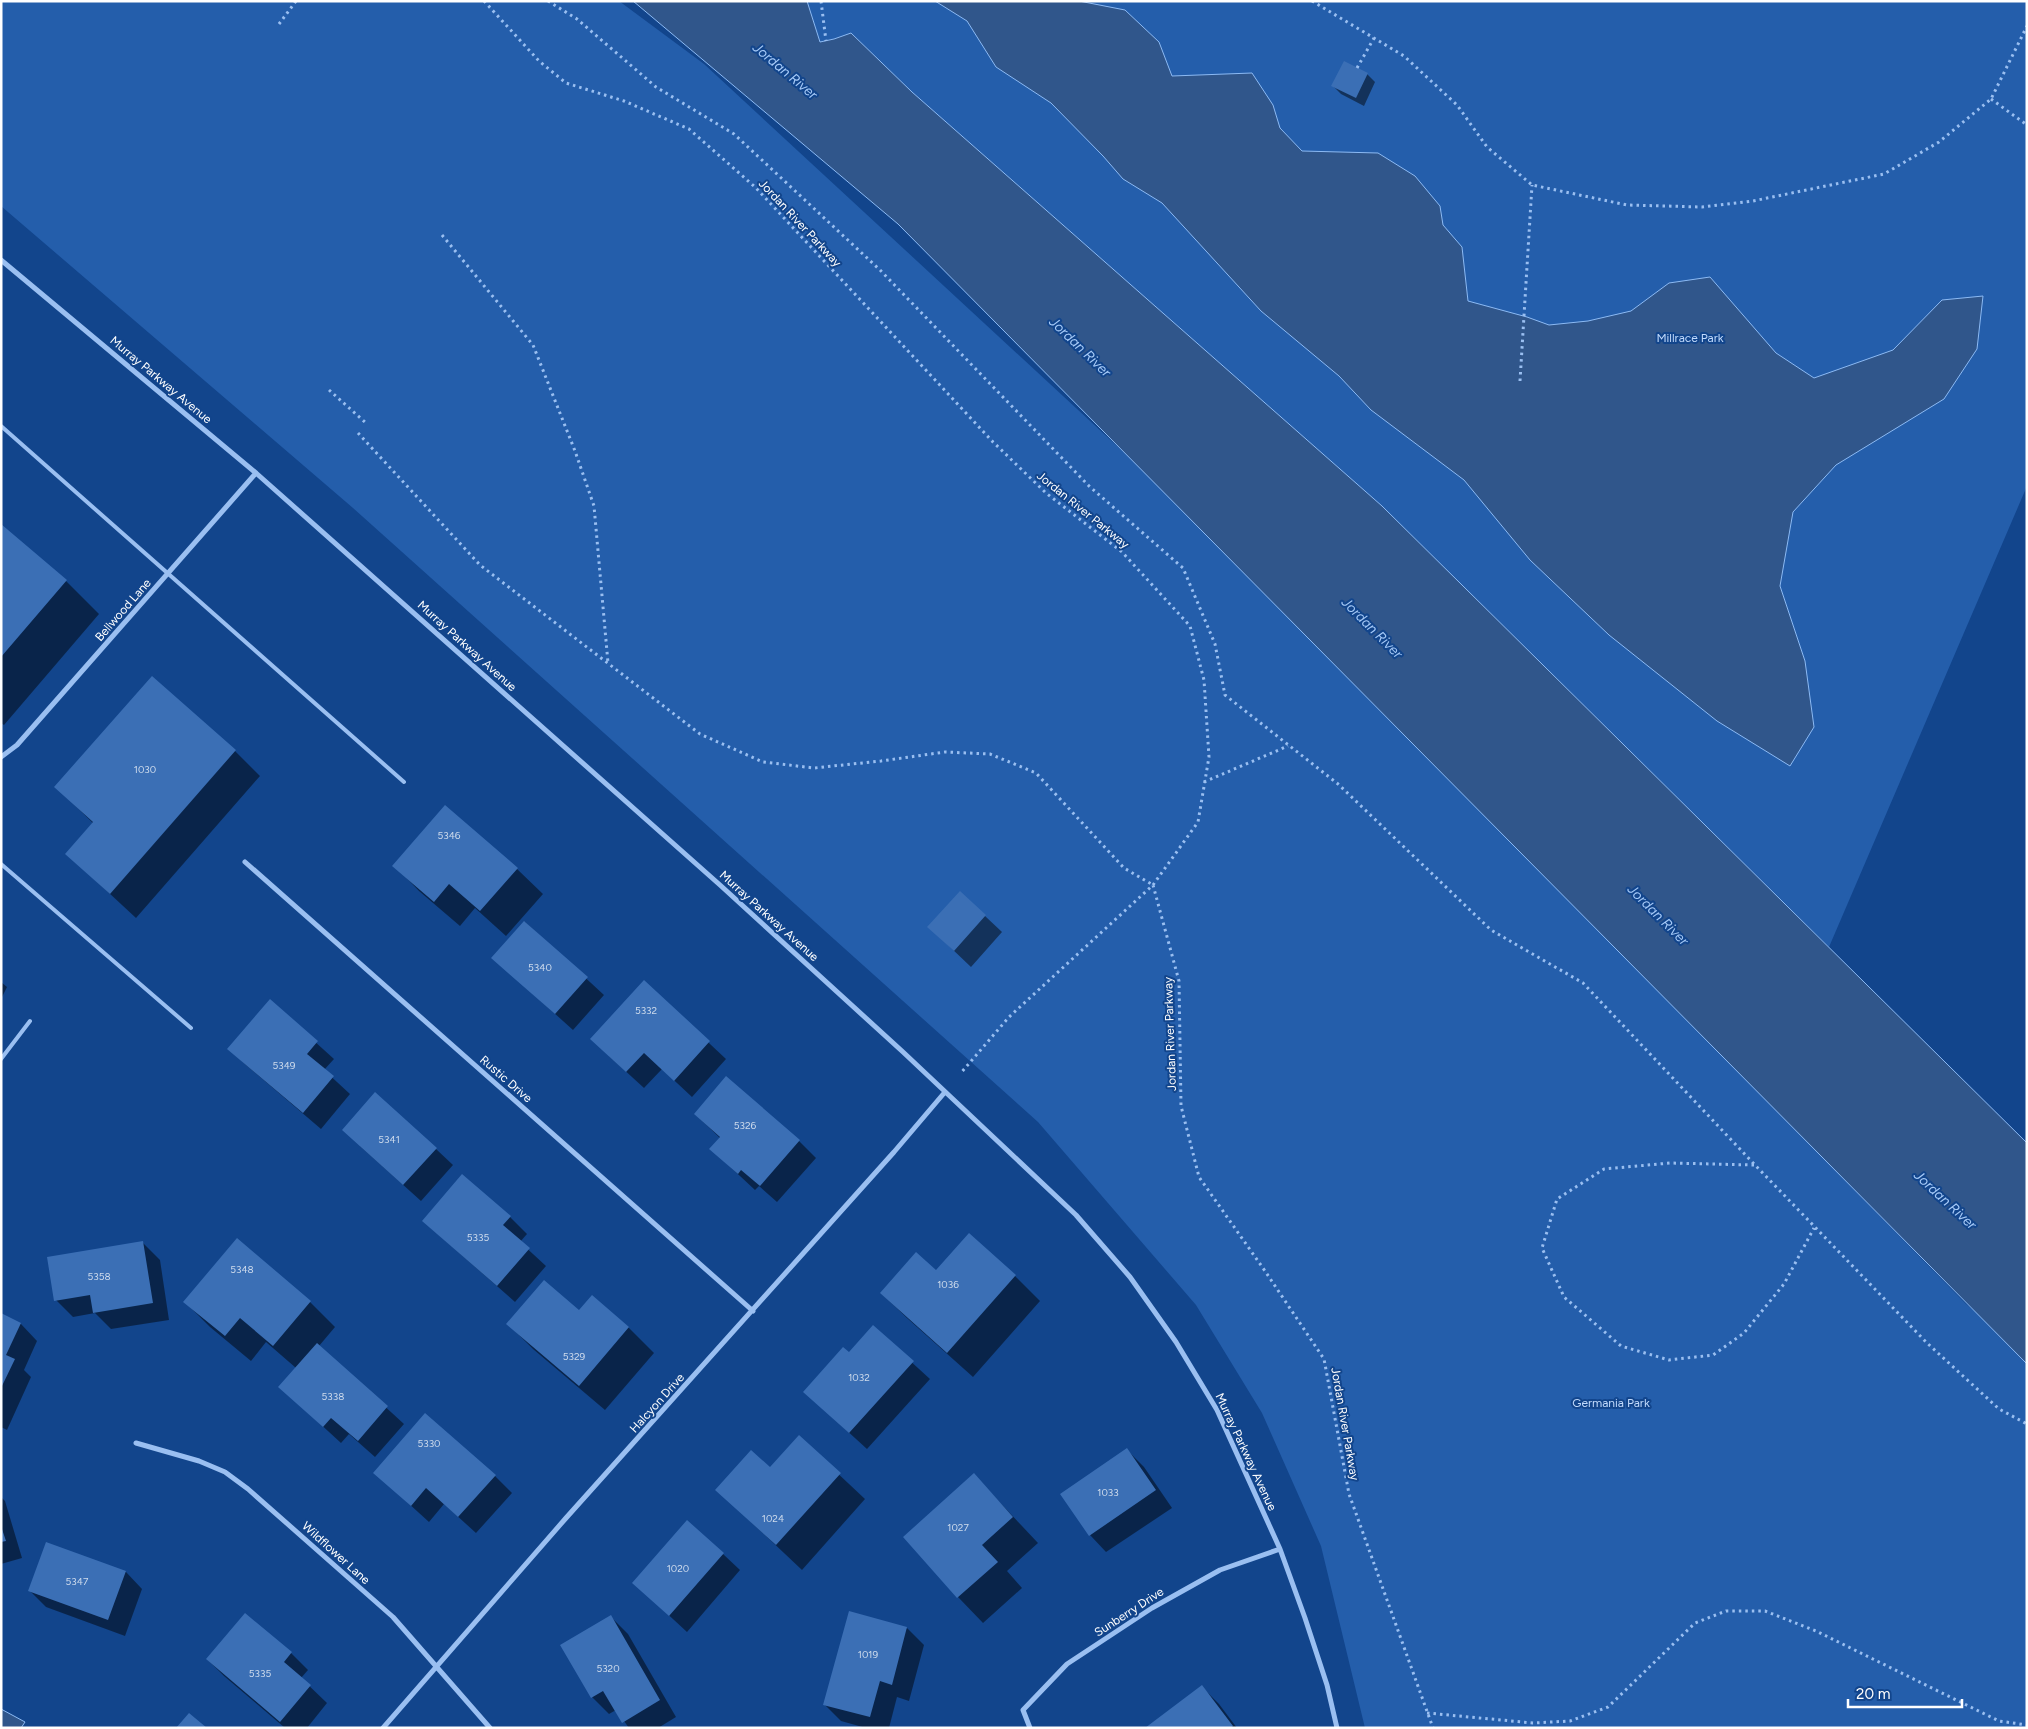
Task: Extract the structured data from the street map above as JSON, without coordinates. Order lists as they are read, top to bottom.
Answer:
{
  "streets": {
    "street": [
      "Murray Parkway Avenue",
      "Bellwood Lane",
      "Rustic Drive",
      "Halcyon Drive",
      "Wildflower Lane",
      "Sunberry Drive"
    ],
    "path": ["Jordan River Parkway"]
  },
  "crossings": [
    ["Murray Parkway Avenue", "Bellwood Lane"],
    ["Murray Parkway Avenue", "Halcyon Drive"],
    ["Murray Parkway Avenue", "Sunberry Drive"],
    ["Rustic Drive", "Halcyon Drive"],
    ["Halcyon Drive", "Wildflower Lane"]
  ],
  "water": ["Jordan River"],
  "parks": ["Millrace Park", "Germania Park"],
  "house_numbers": [
    "1030",
    "5346",
    "5340",
    "5332",
    "5349",
    "5326",
    "5341",
    "5335",
    "5348",
    "5358",
    "1036",
    "5329",
    "1032",
    "5338",
    "5330",
    "1033",
    "1024",
    "1027",
    "1020",
    "5347",
    "1019",
    "5320",
    "5335"
  ],
  "scale_bar": "20 m"
}
